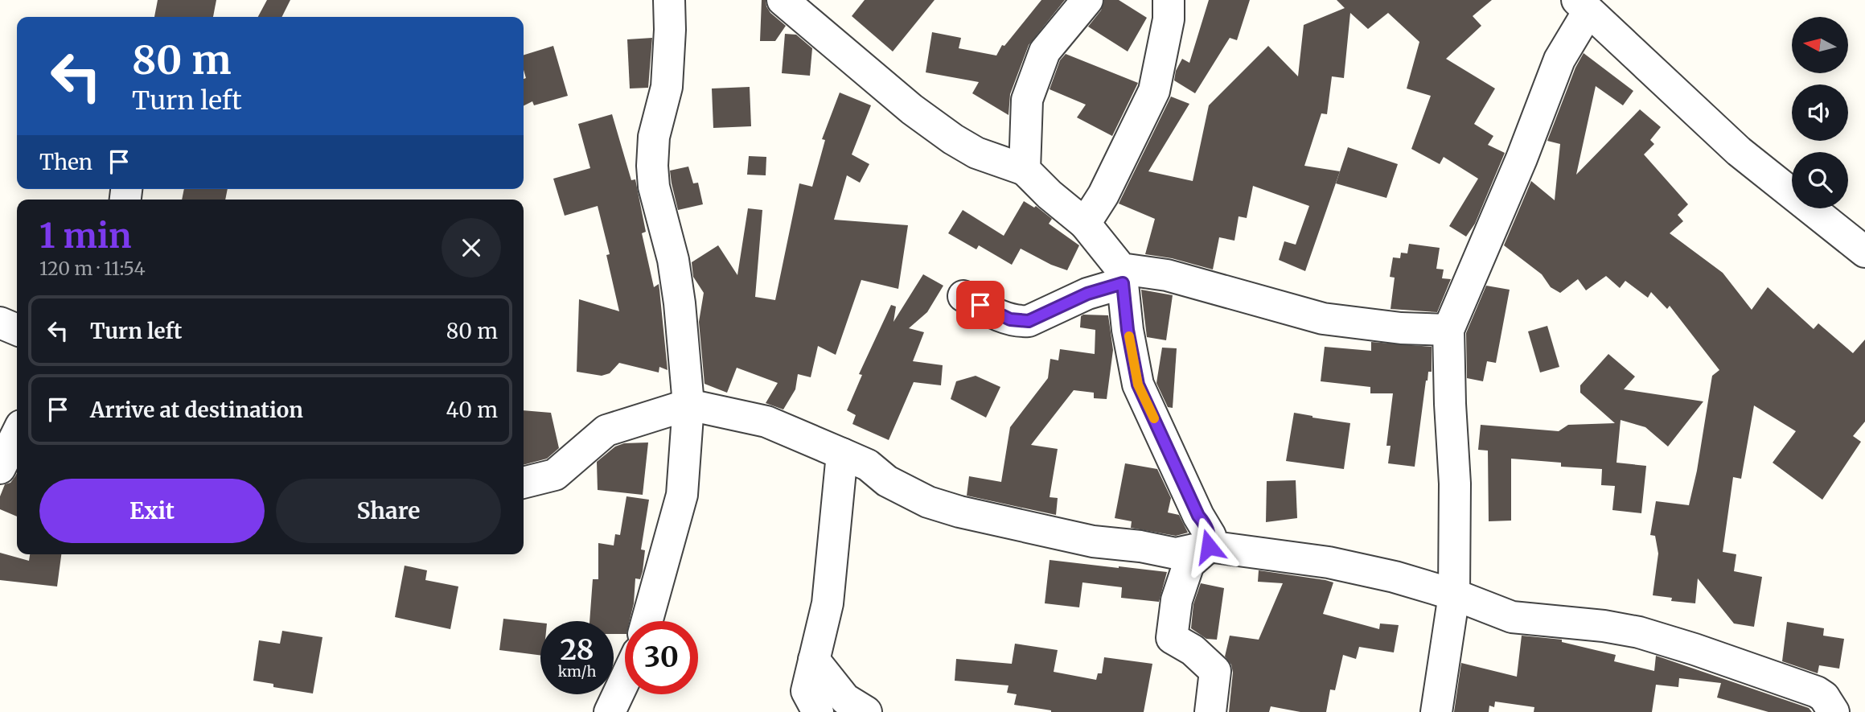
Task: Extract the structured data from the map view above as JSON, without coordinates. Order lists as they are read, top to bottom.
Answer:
{
  "north": "left",
  "page": {
    "turn": ["80 m", "Turn left"],
    "then": "Then",
    "heading": ["1 min", "120 m · 11:54"],
    "list": [
      {
        "name": "Turn left",
        "value": "80 m"
      },
      {
        "name": "Arrive at destination",
        "value": "40 m"
      }
    ],
    "buttons": ["Exit", "Share"],
    "speed": "28 km/h",
    "limit": "30"
  }
}
